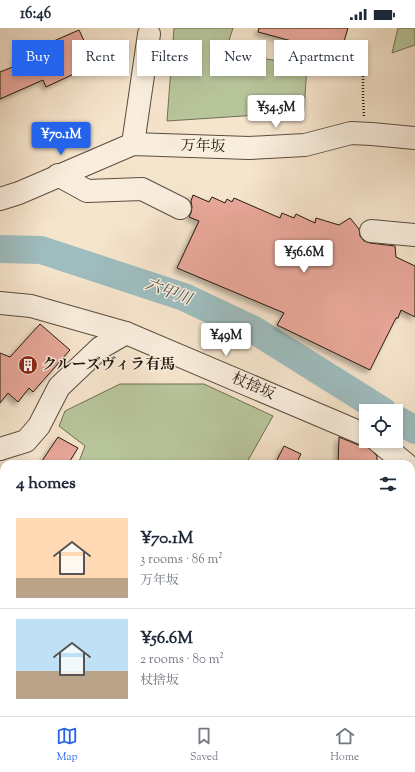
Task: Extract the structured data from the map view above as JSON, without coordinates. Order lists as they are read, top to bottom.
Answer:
{
  "streets": {
    "street": ["万年坂", "杖捨坂"]
  },
  "water": ["六甲川"],
  "places": {
    "building": ["クルーズヴィラ有馬"]
  },
  "page": {
    "status": "16:46",
    "chip": [
      "Buy",
      "Rent",
      "Filters",
      "New",
      "Apartment"
    ],
    "price": [
      "¥54.5M",
      "¥70.1M",
      "¥56.6M",
      "¥49M"
    ],
    "heading": "4 homes",
    "list": [
      {
        "name": "¥70.1M",
        "note": "3 rooms · 86 m² · 万年坂"
      },
      {
        "name": "¥56.6M",
        "note": "2 rooms · 80 m² · 杖捨坂"
      }
    ],
    "tabs": ["Map", "Saved", "Home"]
  }
}
